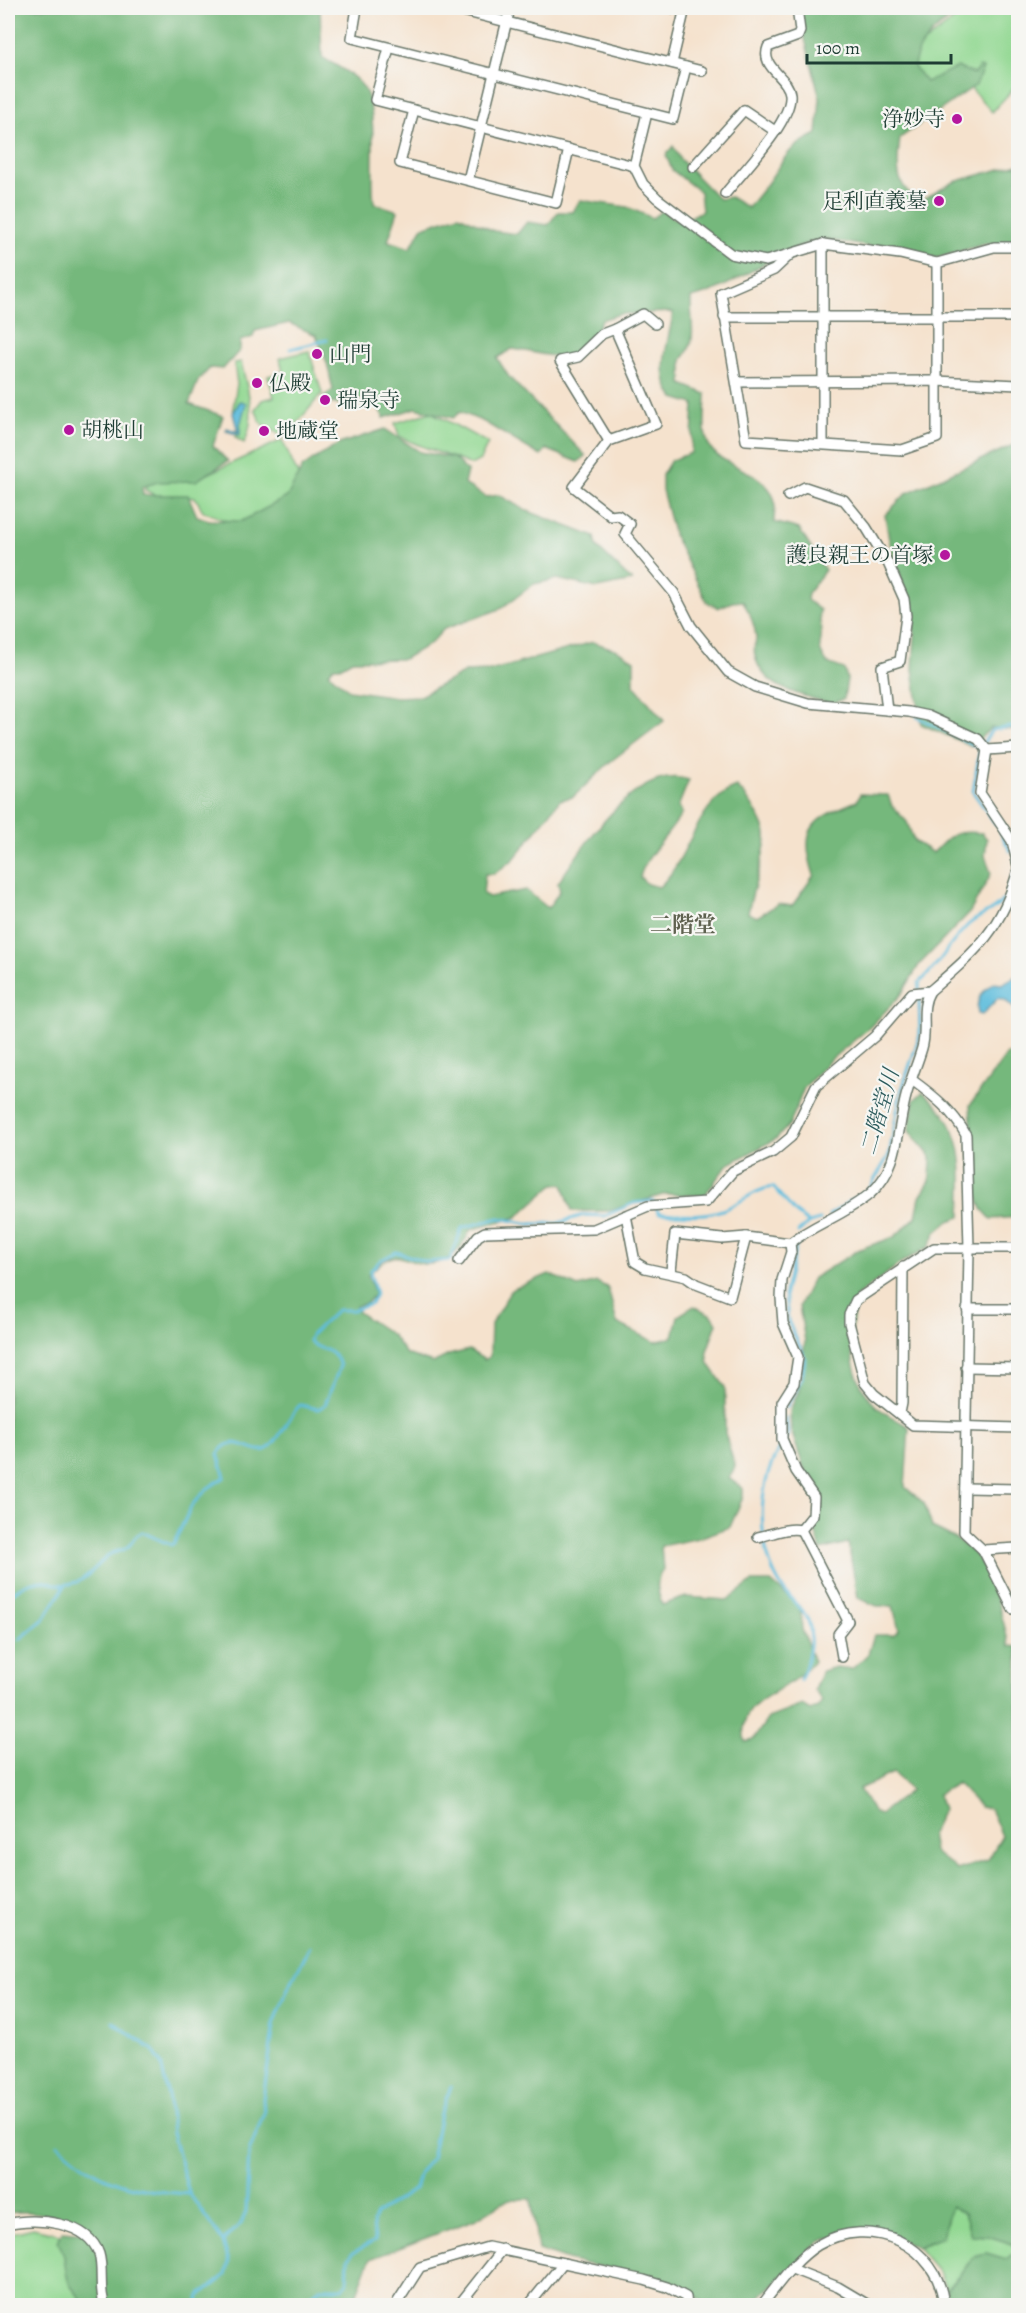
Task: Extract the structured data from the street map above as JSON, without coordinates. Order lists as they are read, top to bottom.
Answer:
{
  "districts": ["二階堂"],
  "water": ["二階堂川"],
  "places": [
    "浄妙寺",
    "足利直義墓",
    "山門",
    "仏殿",
    "瑞泉寺",
    "胡桃山",
    "地蔵堂",
    "護良親王の首塚"
  ],
  "scale_bar": "100 m"
}
